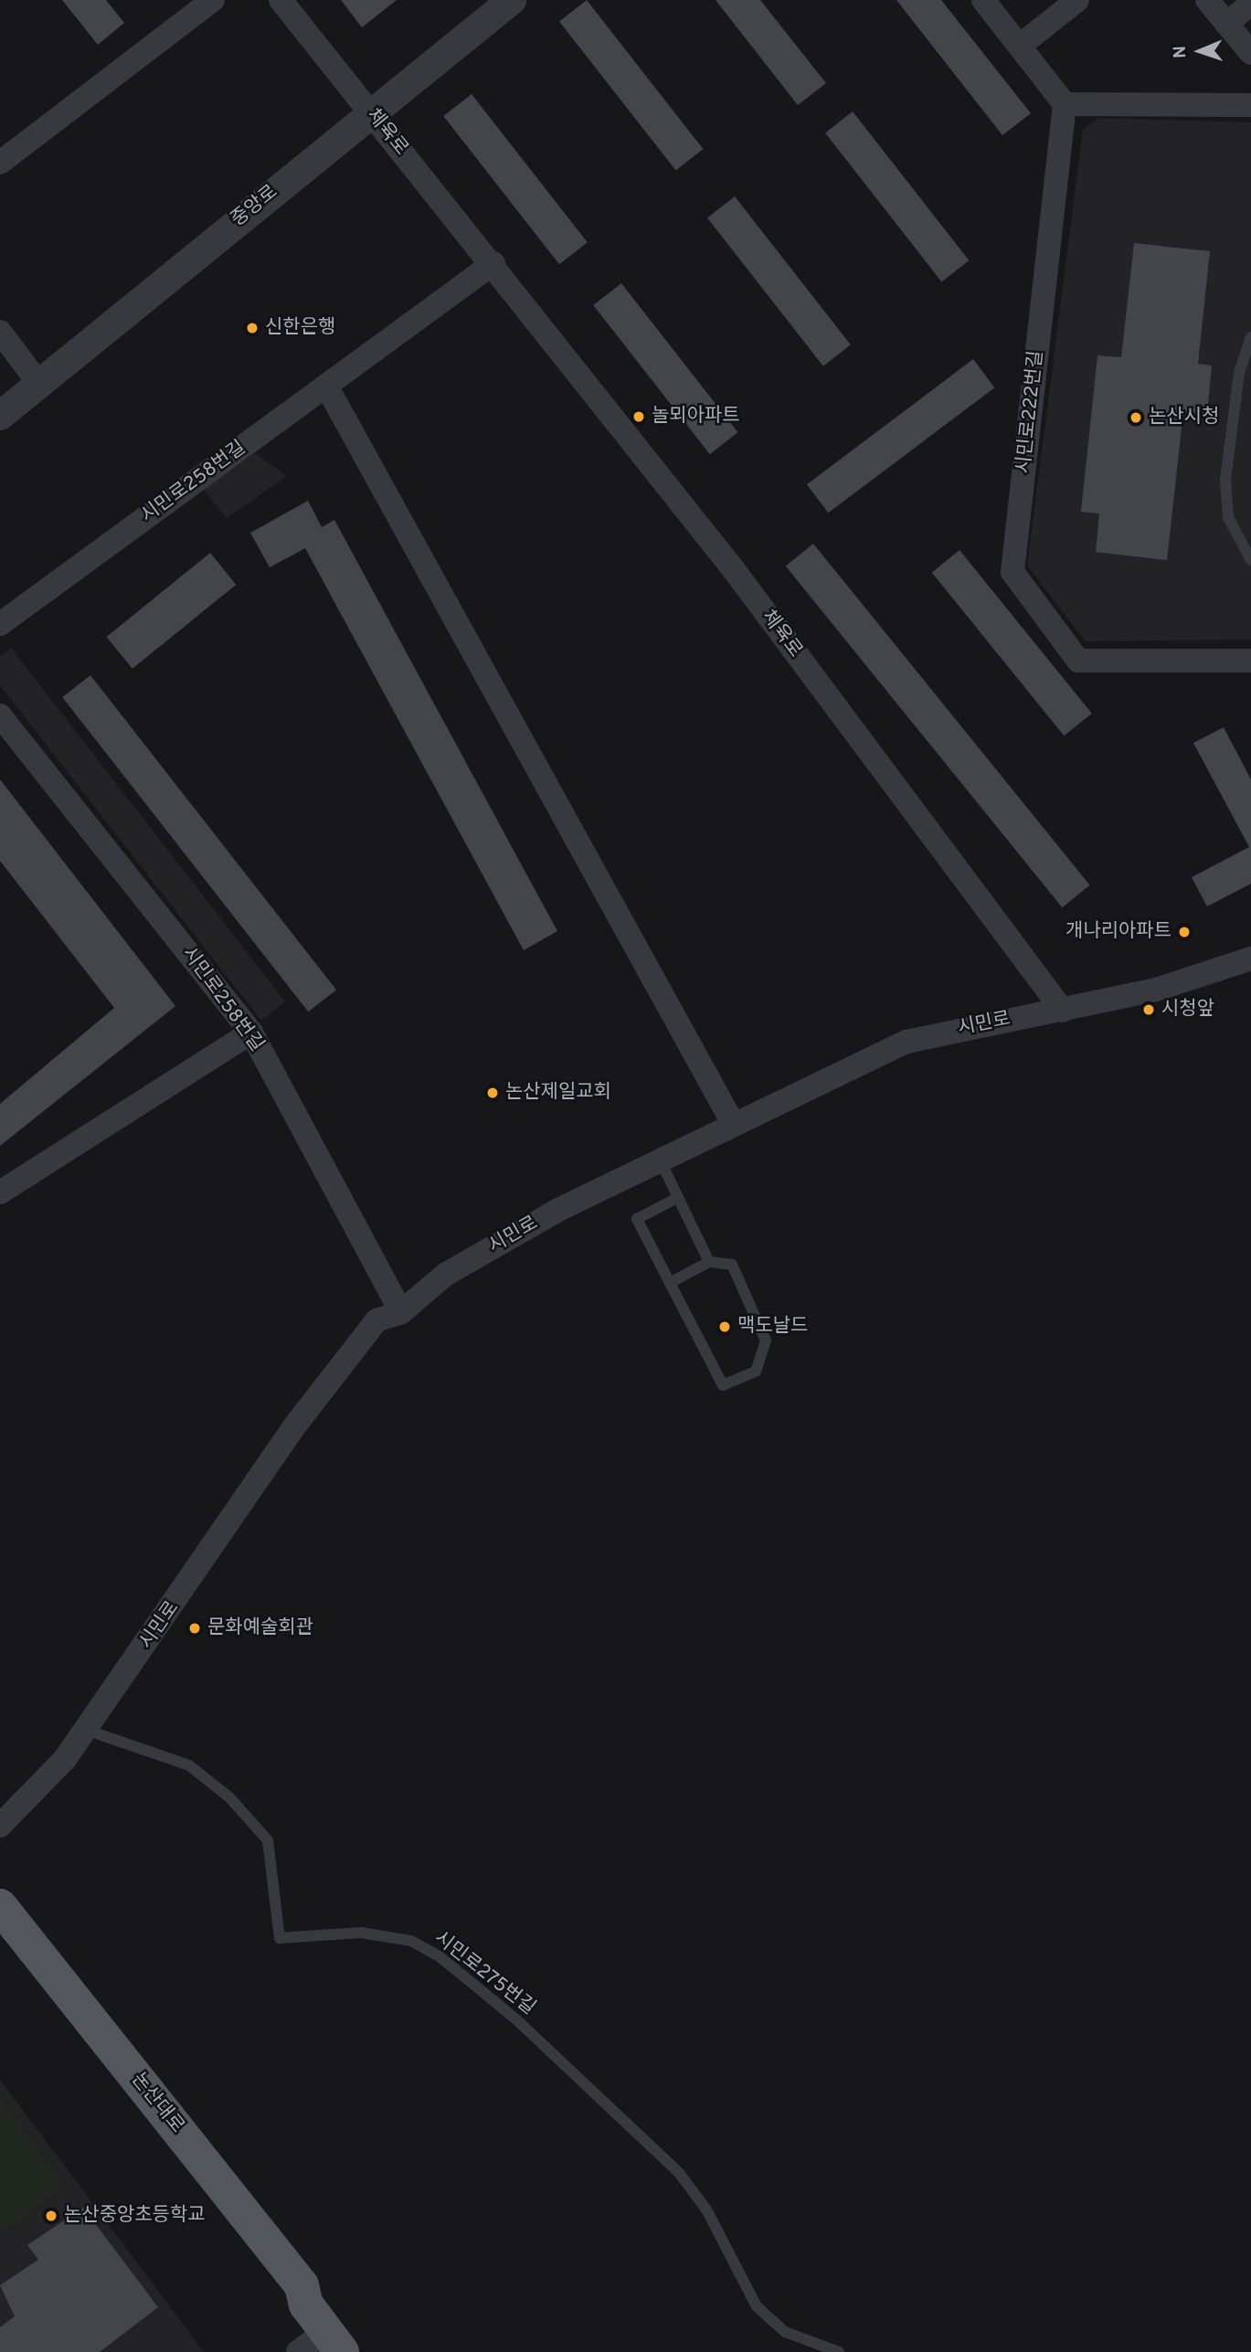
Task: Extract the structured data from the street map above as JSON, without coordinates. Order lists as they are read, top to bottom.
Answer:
{
  "streets": {
    "main road": ["논산대로"],
    "street": [
      "체육로",
      "중앙로",
      "시민로222번길",
      "시민로258번길",
      "시민로"
    ],
    "lane": ["시민로275번길"]
  },
  "crossings": [
    ["체육로", "중앙로"],
    ["체육로", "시민로"],
    ["시민로258번길", "시민로"],
    ["시민로", "시민로275번길"]
  ],
  "places": [
    "신한은행",
    "놀뫼아파트",
    "논산시청",
    "개나리아파트",
    "시청앞",
    "논산제일교회",
    "맥도날드",
    "문화예술회관",
    "논산중앙초등학교"
  ],
  "north": "left"
}
